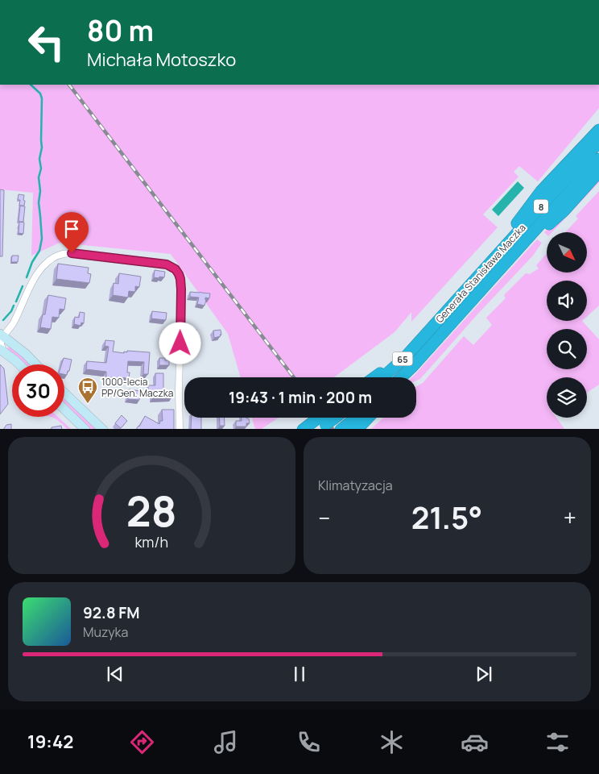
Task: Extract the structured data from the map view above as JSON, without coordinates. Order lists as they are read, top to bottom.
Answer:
{
  "streets": {
    "highway": ["8", "Generała Stanisława Maczka", "65"]
  },
  "crossings": [
    ["8", "Generała Stanisława Maczka"]
  ],
  "places": {
    "bus stop": ["1000-lecia PP/Gen. Maczka"]
  },
  "north": "bottom right",
  "page": {
    "turn": ["80 m", "Michała Motoszko"],
    "limit": "30",
    "trip": "19:43 · 1 min · 200 m",
    "tile": "Klimatyzacja",
    "heat": ["−", "21.5°", "+"],
    "song": ["92.8 FM", "Muzyka"],
    "tabs": "19:42",
    "gauge": ["28", "km/h"]
  }
}
